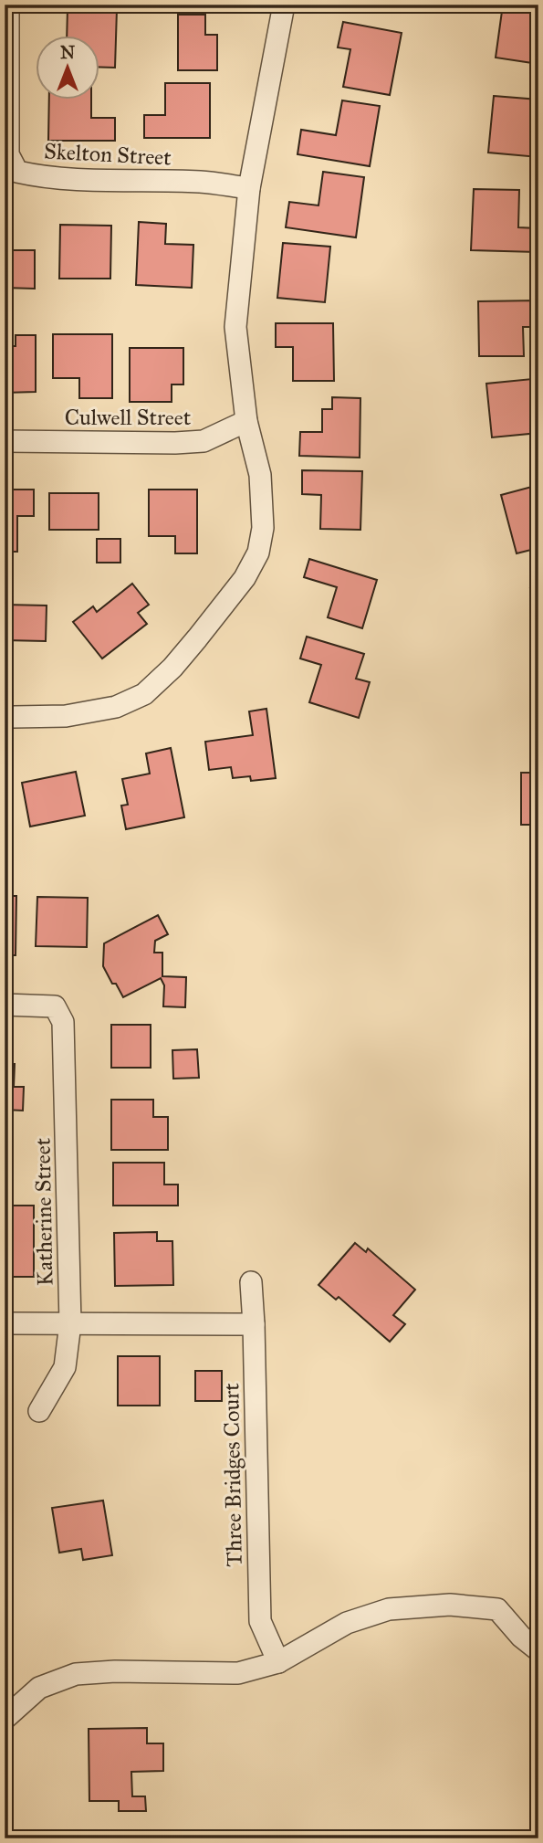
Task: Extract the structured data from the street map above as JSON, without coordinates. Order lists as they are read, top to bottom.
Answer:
{
  "streets": {
    "street": [
      "Skelton Street",
      "Culwell Street",
      "Katherine Street",
      "Three Bridges Court"
    ]
  },
  "north": "top"
}
